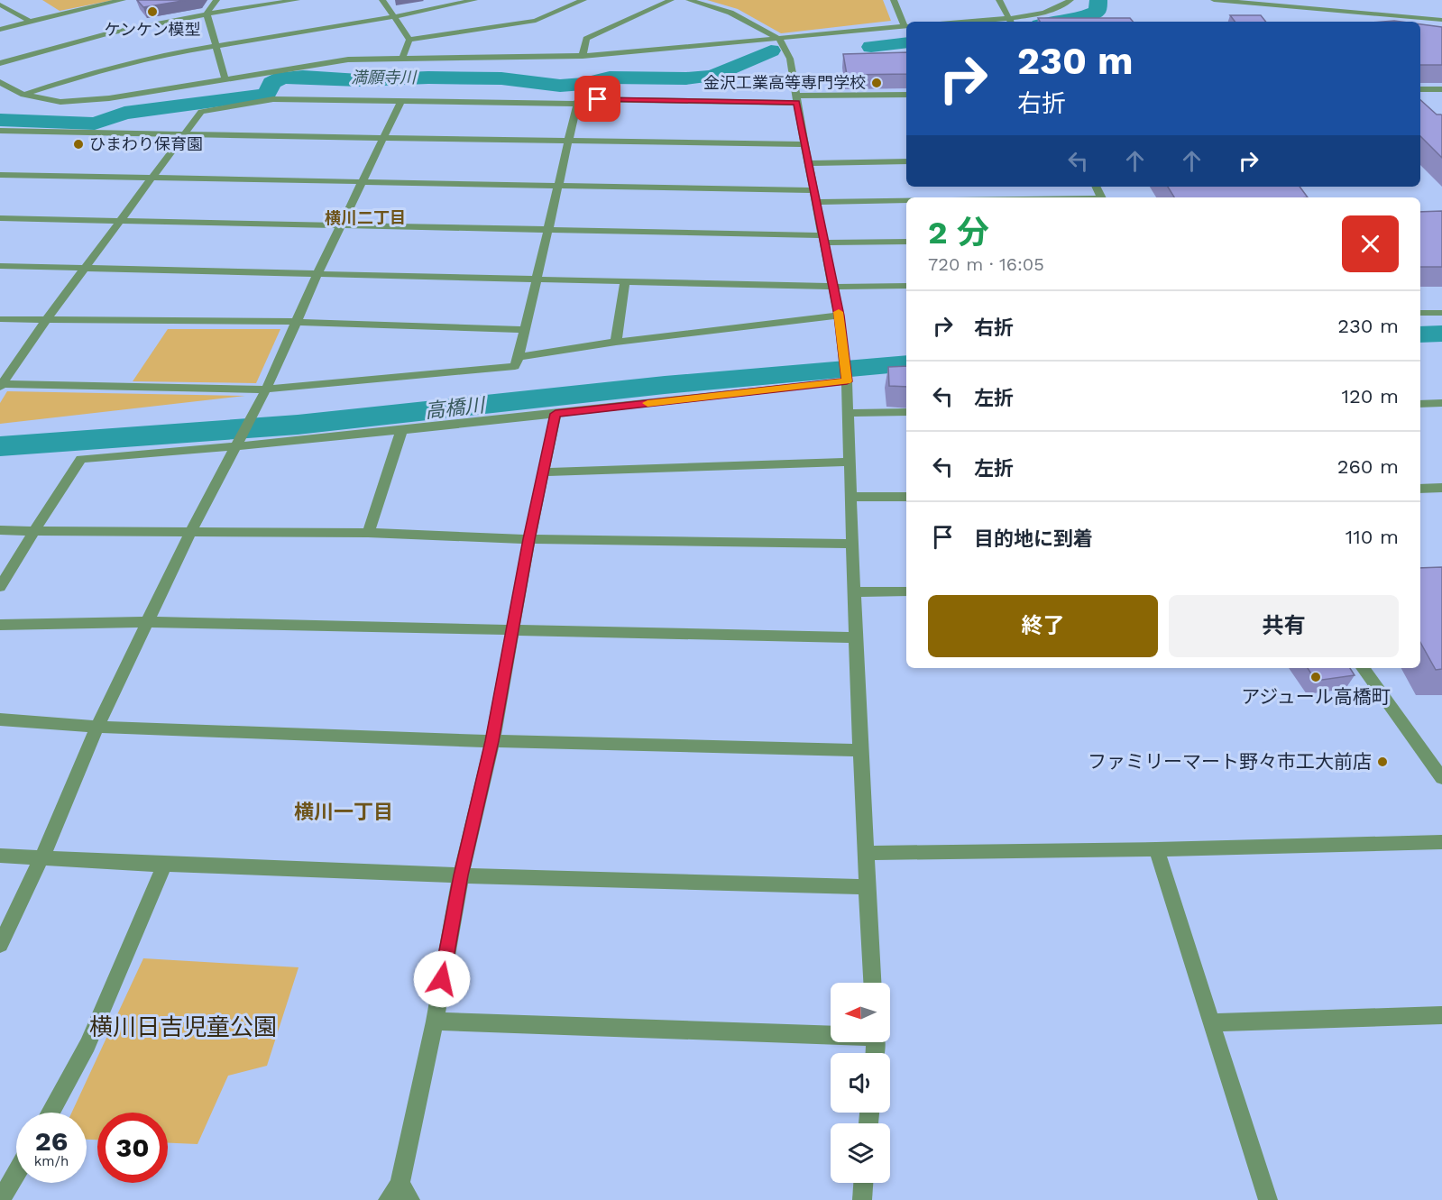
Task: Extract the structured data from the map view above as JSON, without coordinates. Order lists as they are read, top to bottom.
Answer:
{
  "districts": ["横川二丁目", "横川一丁目"],
  "water": ["満願寺川", "高橋川"],
  "parks": ["横川日吉児童公園"],
  "places": [
    "ケンケン模型",
    "金沢工業高等専門学校",
    "ひまわり保育園",
    "アジュール高橋町",
    "ファミリーマート野々市工大前店"
  ],
  "north": "left",
  "page": {
    "turn": ["230 m", "右折"],
    "heading": ["2 分", "720 m · 16:05"],
    "list": [
      {
        "name": "右折",
        "value": "230 m"
      },
      {
        "name": "左折",
        "value": "120 m"
      },
      {
        "name": "左折",
        "value": "260 m"
      },
      {
        "name": "目的地に到着",
        "value": "110 m"
      }
    ],
    "buttons": ["終了", "共有"],
    "speed": "26 km/h",
    "limit": "30"
  }
}
